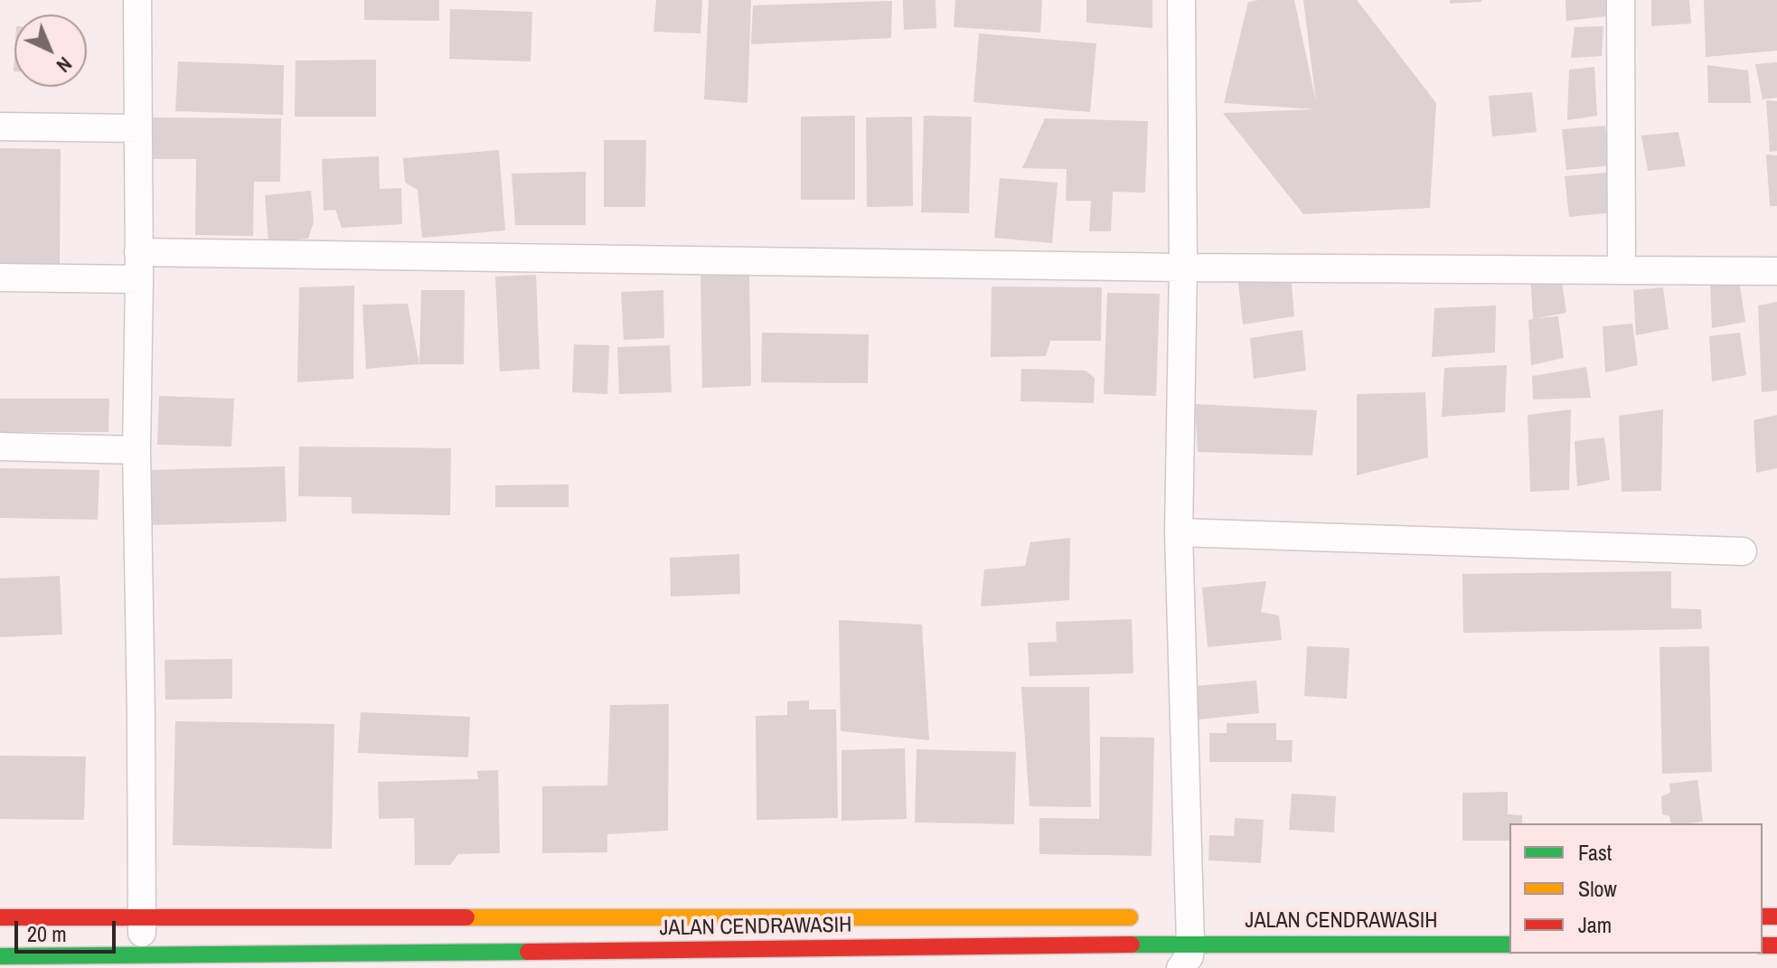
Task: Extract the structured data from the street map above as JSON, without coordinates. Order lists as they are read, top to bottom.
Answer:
{
  "streets": {
    "main road": ["JALAN CENDRAWASIH"]
  },
  "legend": ["Fast", "Slow", "Jam"],
  "scale_bar": "20 m",
  "north": "bottom right"
}
